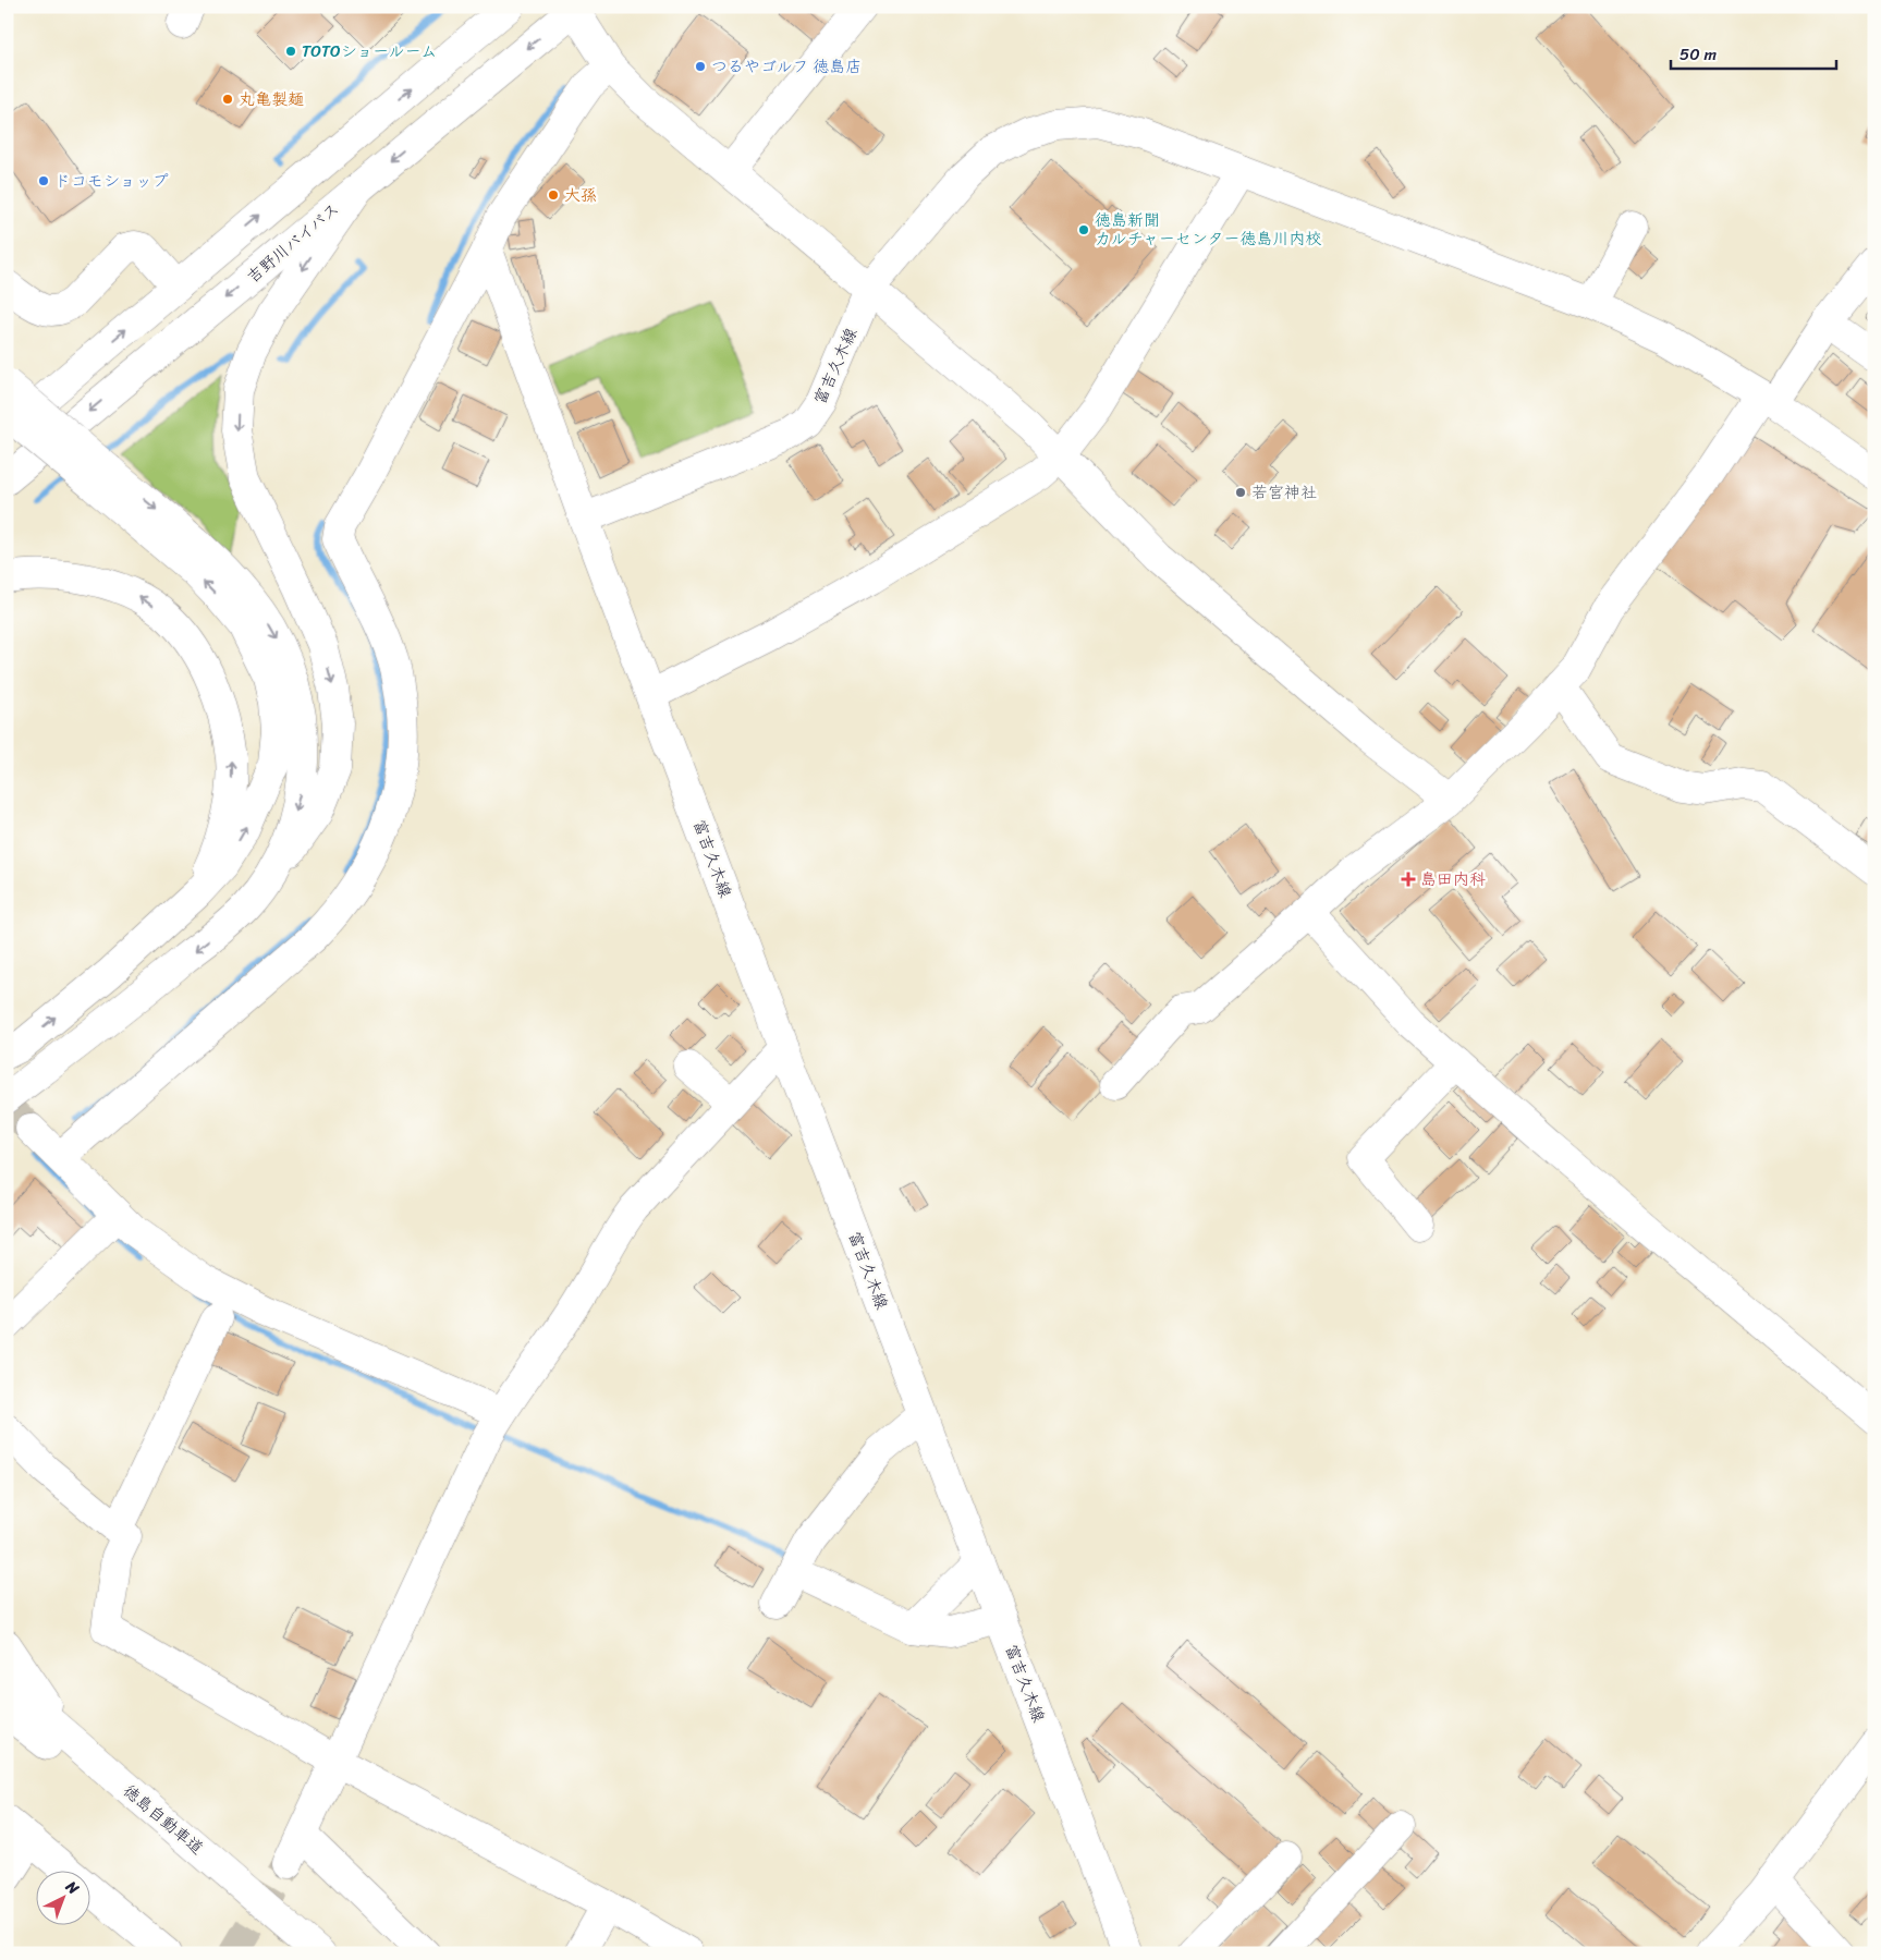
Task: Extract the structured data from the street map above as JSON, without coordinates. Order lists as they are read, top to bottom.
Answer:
{
  "streets": {
    "main road": ["吉野川バイパス", "富吉久木線", "徳島自動車道"]
  },
  "places": {
    "other": [
      "TOTOショールーム",
      "つるやゴルフ 徳島店",
      "丸亀製麺",
      "ドコモショップ",
      "大孫",
      "徳島新聞 カルチャーセンター徳島川内校",
      "若宮神社"
    ],
    "health": ["島田内科"]
  },
  "scale_bar": "50 m",
  "north": "top right"
}
